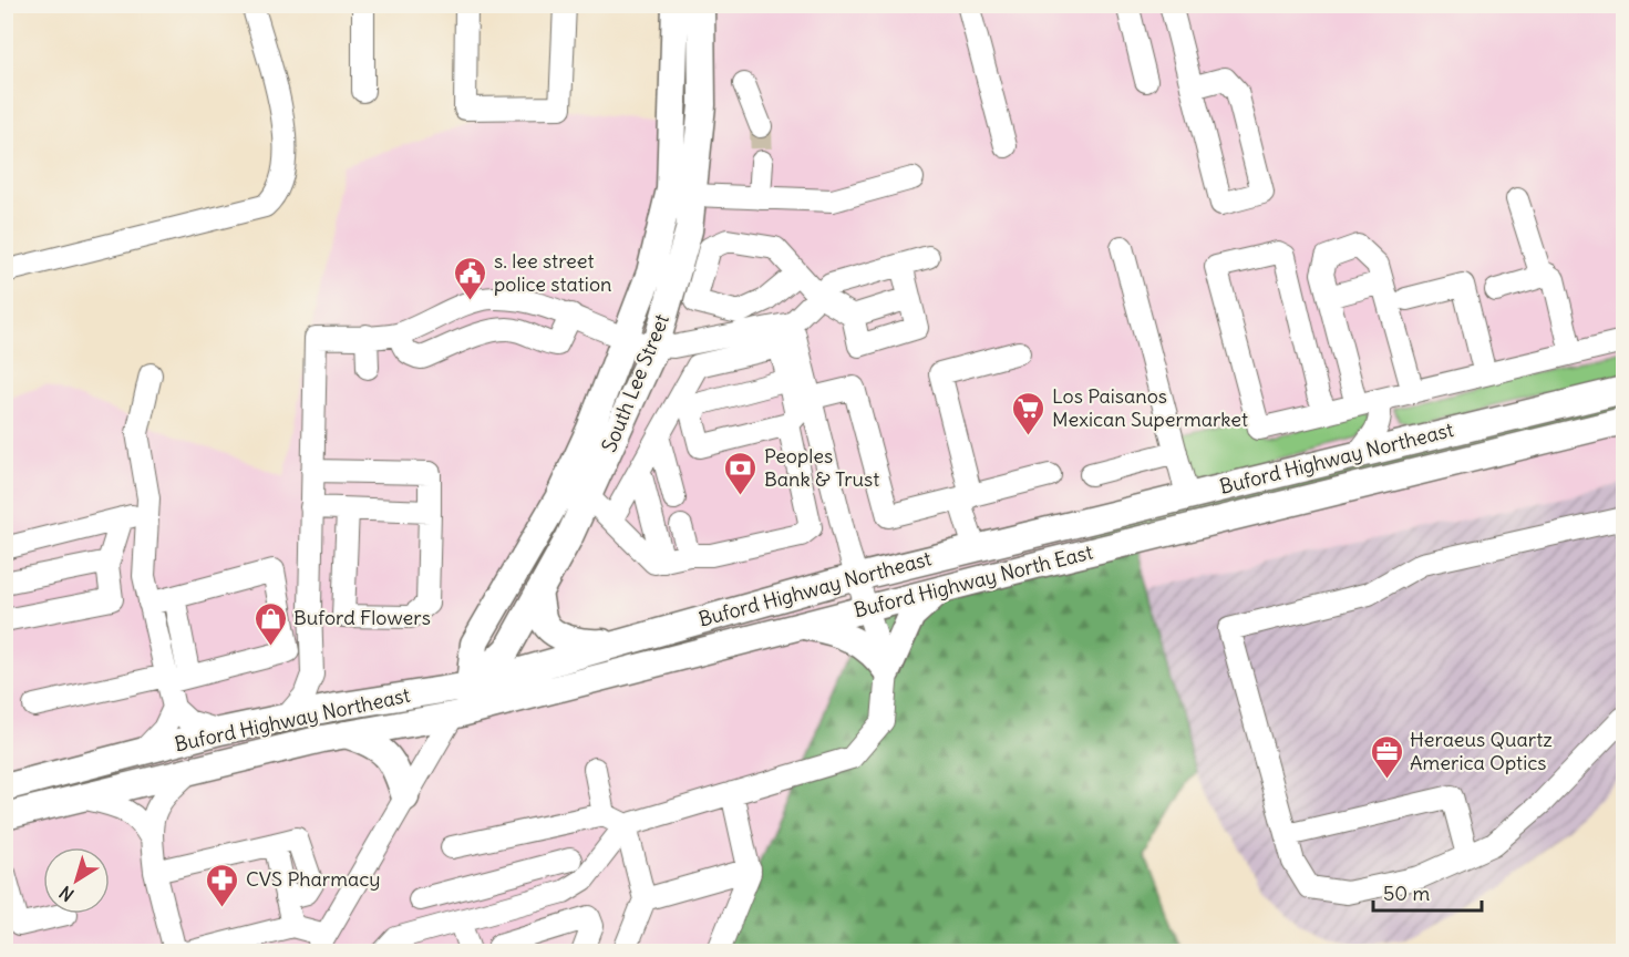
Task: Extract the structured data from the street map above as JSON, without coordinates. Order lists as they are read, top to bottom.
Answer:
{
  "streets": {
    "main road": ["South Lee Street", "Buford Highway Northeast", "Buford Highway North East"]
  },
  "crossings": [
    ["South Lee Street", "Buford Highway Northeast"],
    ["South Lee Street", "Buford Highway North East"],
    ["Buford Highway Northeast", "Buford Highway North East"]
  ],
  "places": {
    "public building": ["s. lee street police station"],
    "supermarket": ["Los Paisanos Mexican Supermarket"],
    "bank": ["Peoples Bank & Trust"],
    "shop": ["Buford Flowers"],
    "office": ["Heraeus Quartz America Optics"],
    "pharmacy": ["CVS Pharmacy"]
  },
  "scale_bar": "50 m",
  "north": "bottom left"
}
